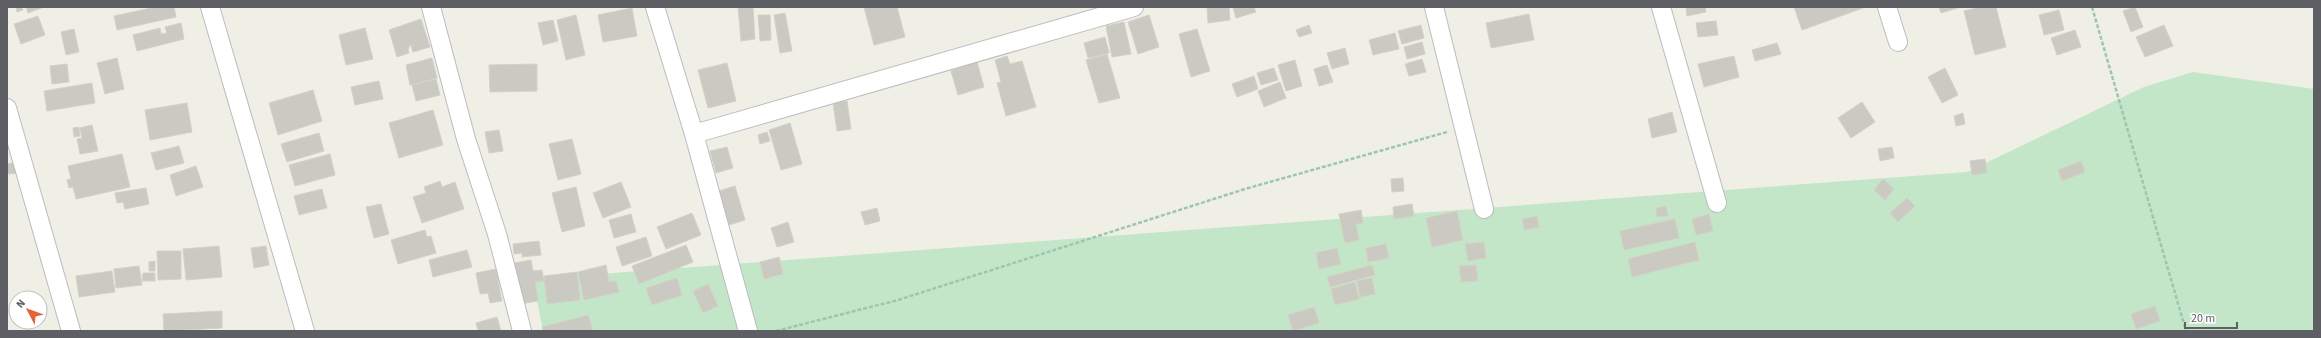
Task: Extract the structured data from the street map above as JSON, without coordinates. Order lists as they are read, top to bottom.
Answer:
{
  "scale_bar": "20 m",
  "north": "top left"
}
